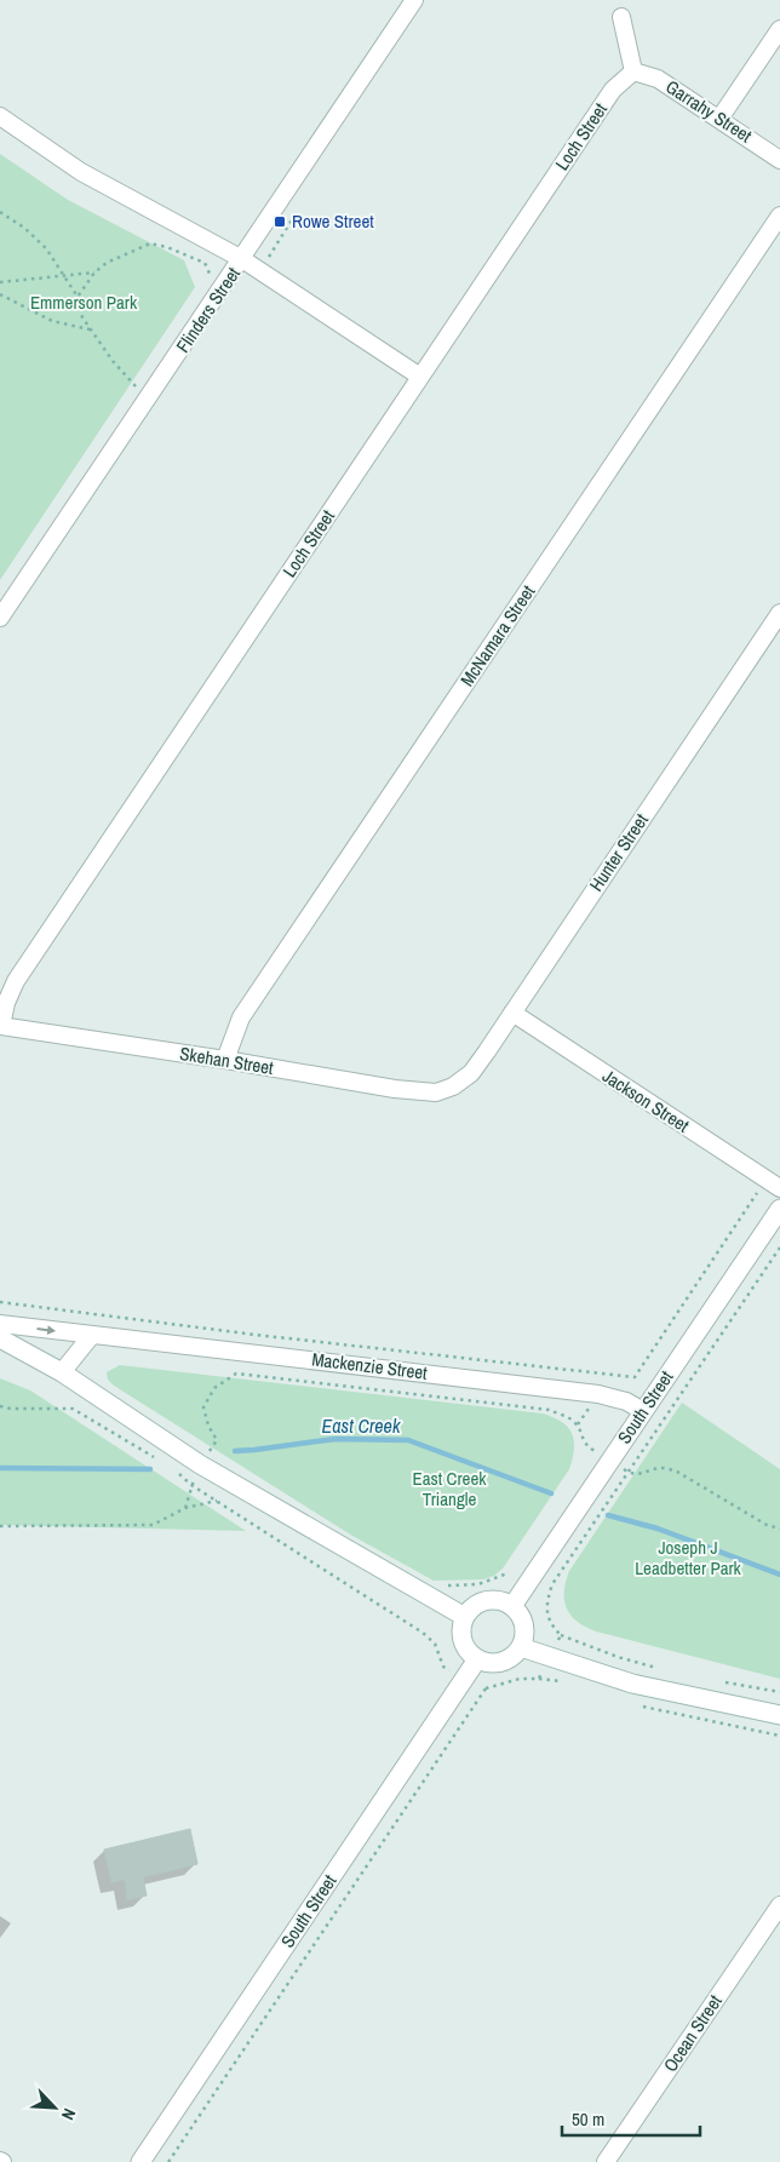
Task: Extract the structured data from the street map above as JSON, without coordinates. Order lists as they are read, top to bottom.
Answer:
{
  "streets": {
    "street": [
      "Garrahy Street",
      "Loch Street",
      "Flinders Street",
      "McNamara Street",
      "Hunter Street",
      "Skehan Street",
      "Jackson Street",
      "Mackenzie Street",
      "South Street",
      "Ocean Street"
    ]
  },
  "crossings": [
    ["Garrahy Street", "Loch Street"],
    ["Loch Street", "Skehan Street"],
    ["McNamara Street", "Skehan Street"],
    ["Hunter Street", "Skehan Street"],
    ["Hunter Street", "Jackson Street"],
    ["Mackenzie Street", "South Street"]
  ],
  "water": ["East Creek"],
  "parks": ["Emmerson Park", "East Creek Triangle", "Joseph J Leadbetter Park"],
  "places": {
    "transit": ["Rowe Street"]
  },
  "scale_bar": "50 m",
  "north": "bottom right"
}
